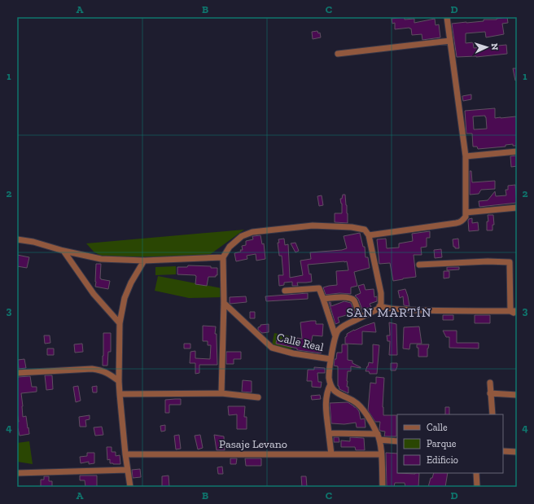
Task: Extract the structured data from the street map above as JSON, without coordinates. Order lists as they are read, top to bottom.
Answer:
{
  "streets": {
    "street": ["Calle Real", "Pasaje Levano"]
  },
  "districts": ["SAN MARTÍN"],
  "legend": ["Calle", "Parque", "Edificio"],
  "north": "right",
  "grid": {
    "columns": [
      "A",
      "B",
      "C",
      "D"
    ],
    "rows": [
      "1",
      "2",
      "3",
      "4"
    ]
  }
}
